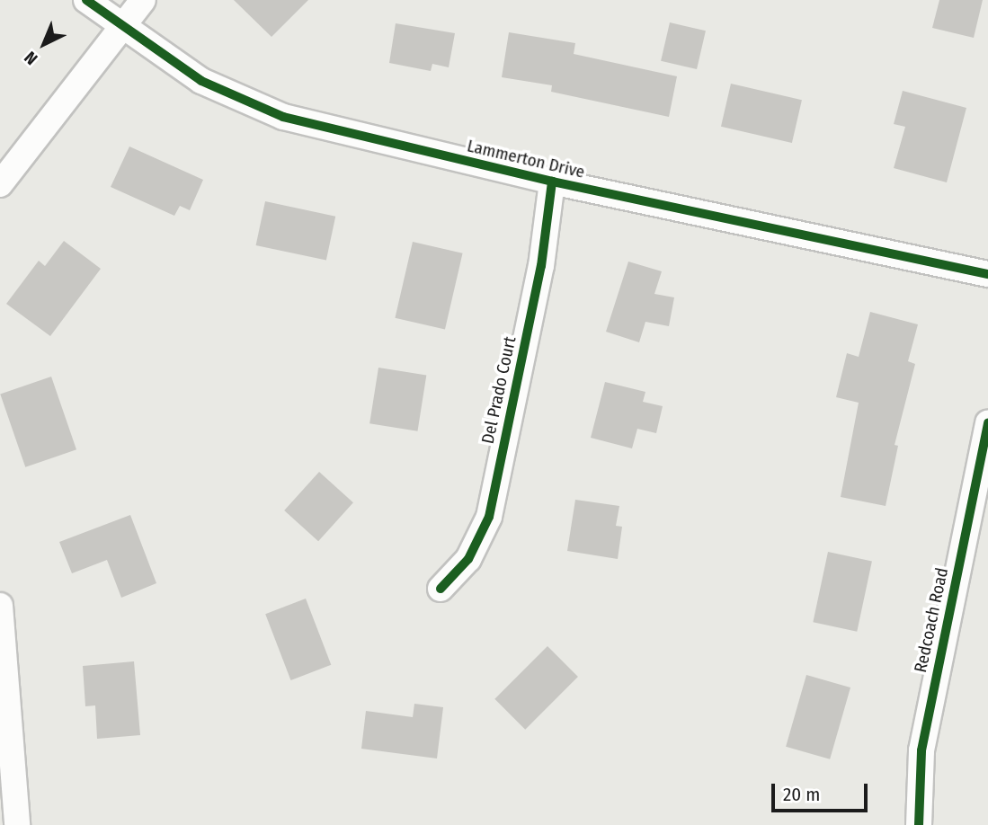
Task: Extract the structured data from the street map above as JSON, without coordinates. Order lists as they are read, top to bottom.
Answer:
{
  "streets": {
    "street": ["Lammerton Drive", "Del Prado Court", "Redcoach Road"]
  },
  "crossings": [
    ["Lammerton Drive", "Del Prado Court"]
  ],
  "scale_bar": "20 m",
  "north": "bottom left"
}
